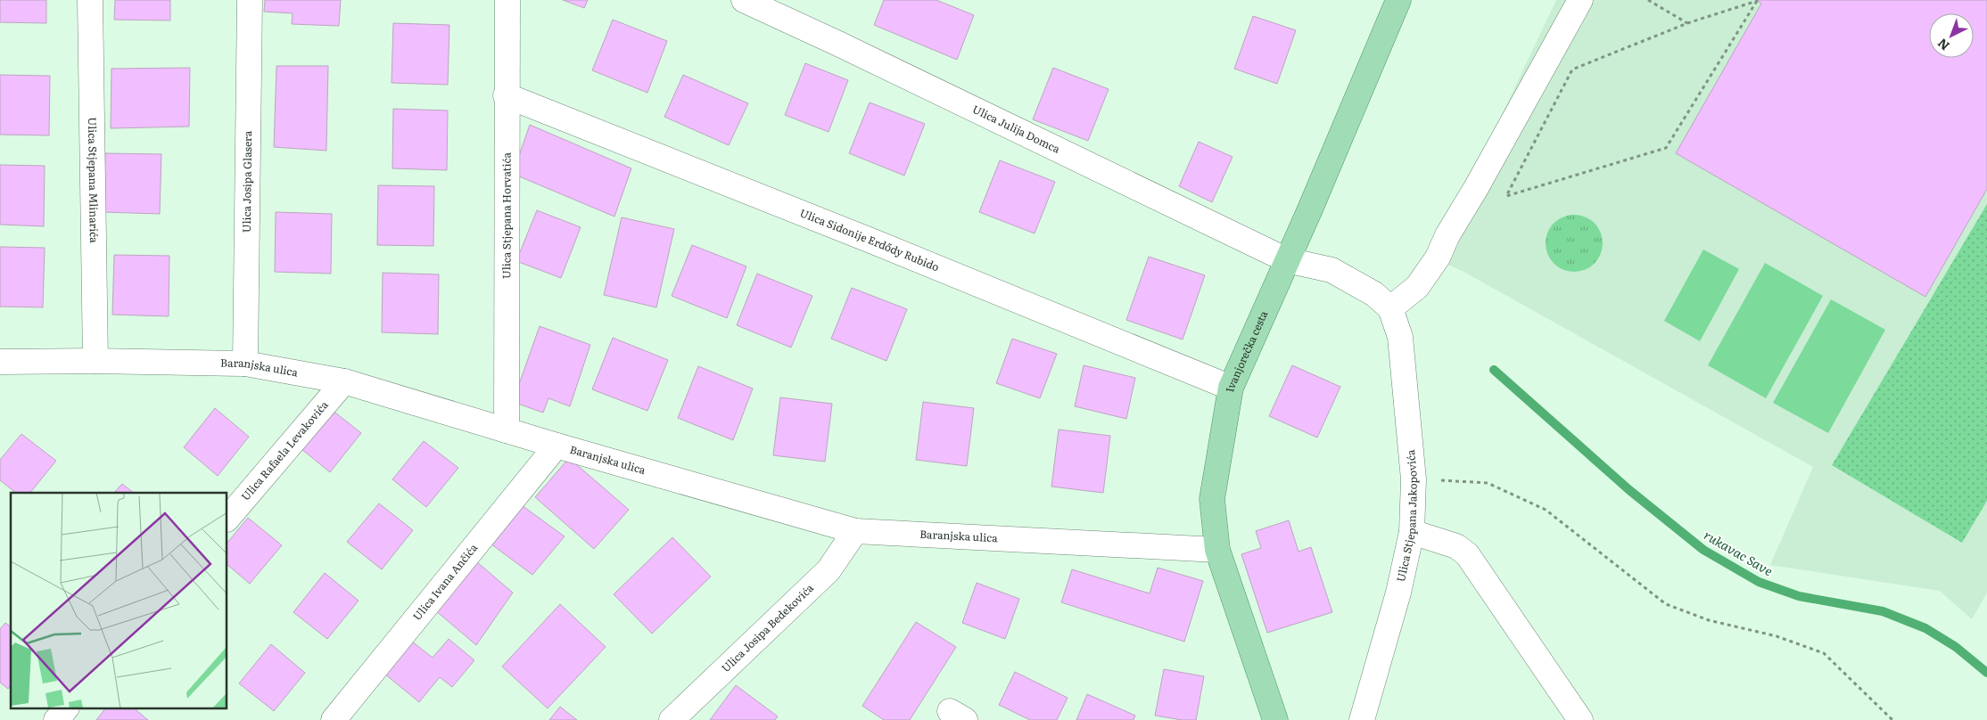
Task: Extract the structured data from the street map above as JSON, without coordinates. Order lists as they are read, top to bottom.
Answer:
{
  "streets": {
    "main road": ["Ivanjorečka cesta"],
    "street": [
      "Ulica Julija Domca",
      "Ulica Stjepana Mlinarića",
      "Ulica Josipa Glasera",
      "Ulica Stjepana Horvatića",
      "Ulica Sidonije Erdődy Rubido",
      "Baranjska ulica",
      "Ulica Rafaela Levakovića",
      "Ulica Stjepana Jakopovića",
      "Ulica Ivana Ančića",
      "Ulica Josipa Bedekovića"
    ]
  },
  "crossings": [
    ["Ulica Julija Domca", "Ivanjorečka cesta"],
    ["Ulica Julija Domca", "Ulica Stjepana Jakopovića"],
    ["Ulica Stjepana Mlinarića", "Baranjska ulica"],
    ["Ulica Josipa Glasera", "Baranjska ulica"],
    ["Ulica Stjepana Horvatića", "Ulica Sidonije Erdődy Rubido"],
    ["Ulica Stjepana Horvatića", "Baranjska ulica"],
    ["Ulica Sidonije Erdődy Rubido", "Ivanjorečka cesta"],
    ["Ivanjorečka cesta", "Baranjska ulica"],
    ["Baranjska ulica", "Ulica Rafaela Levakovića"],
    ["Baranjska ulica", "Ulica Ivana Ančića"],
    ["Baranjska ulica", "Ulica Josipa Bedekovića"]
  ],
  "water": ["rukavac Save"],
  "north": "bottom left"
}
